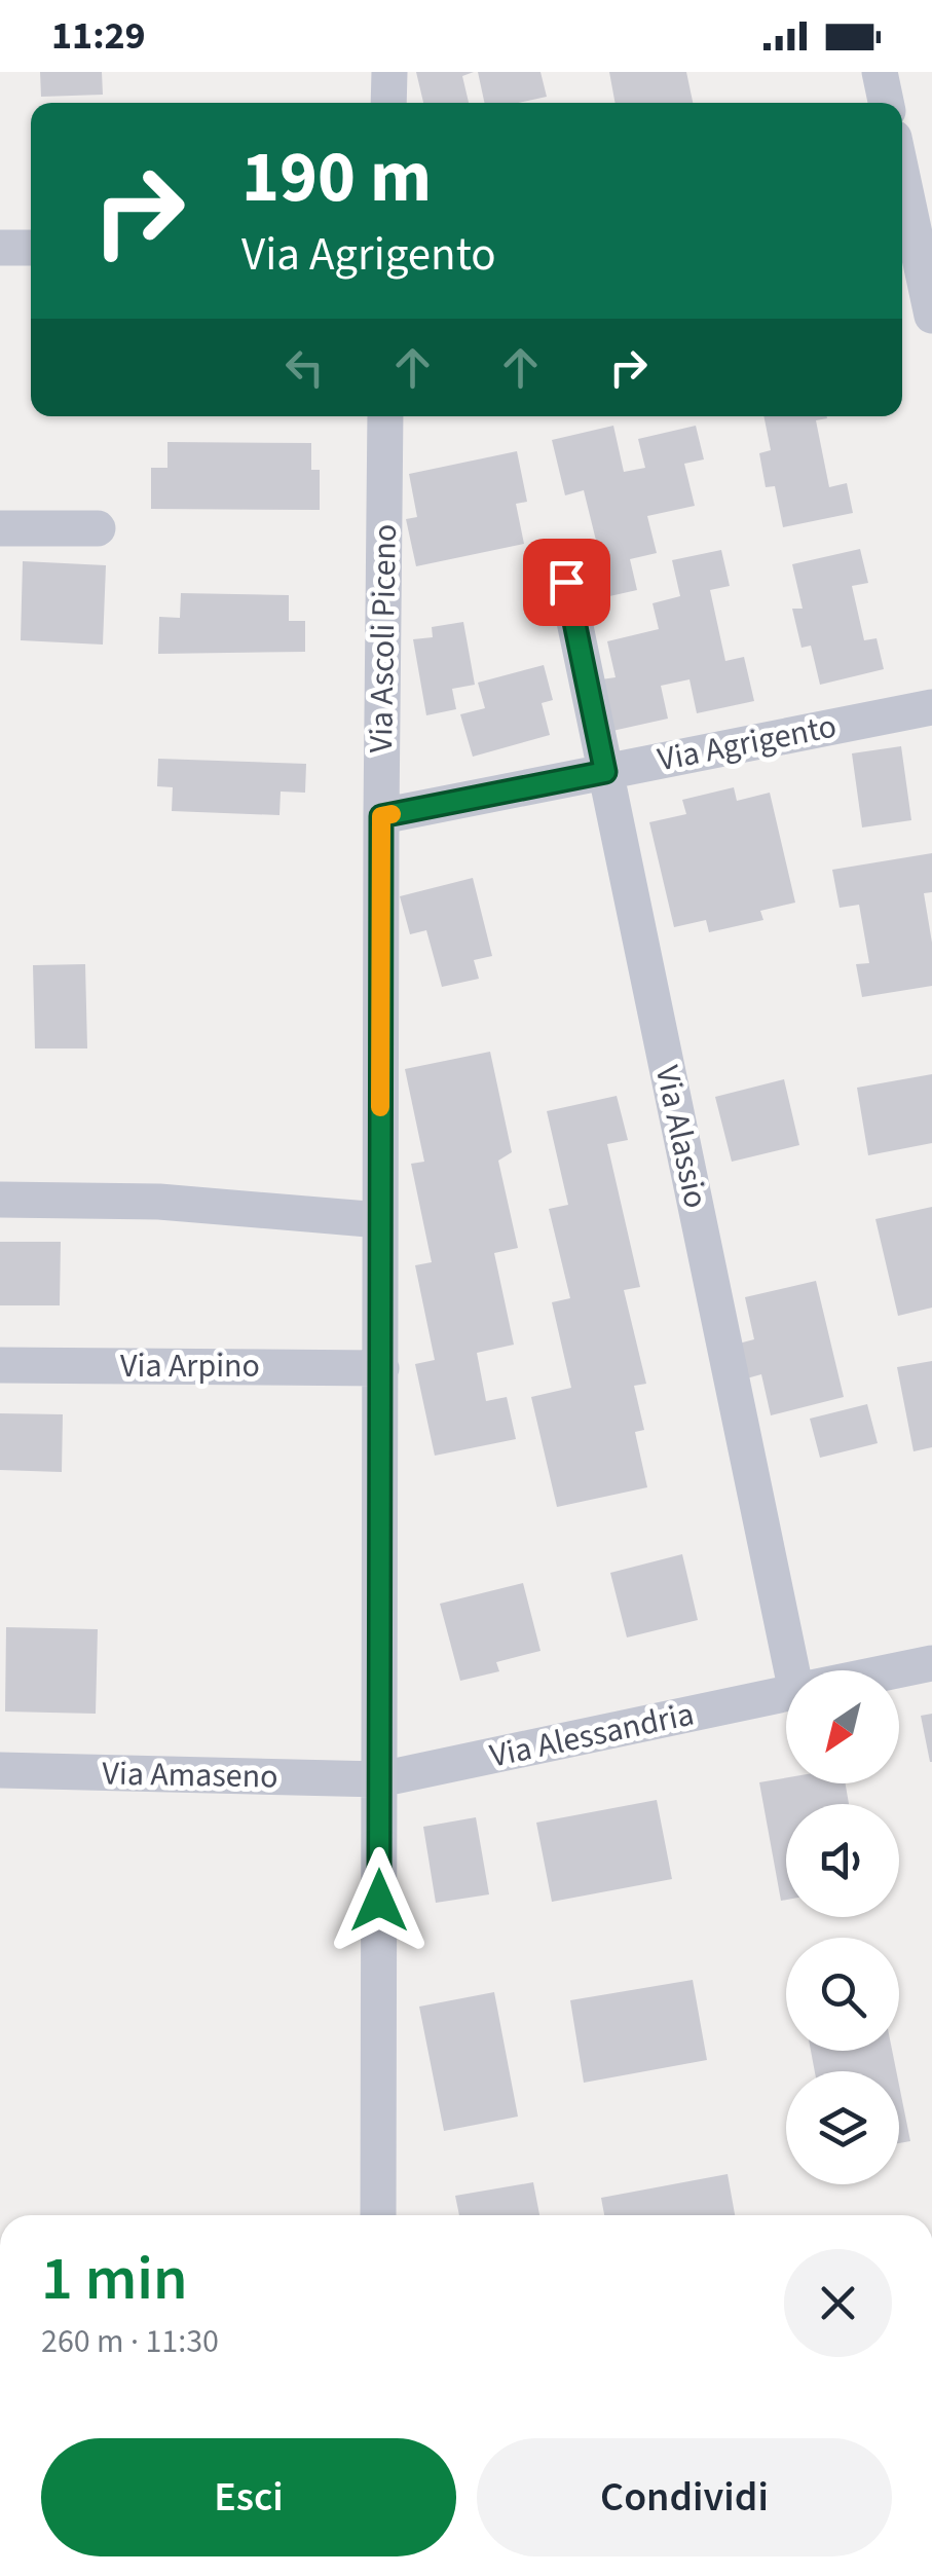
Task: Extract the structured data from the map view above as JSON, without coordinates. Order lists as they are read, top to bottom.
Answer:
{
  "streets": {
    "street": [
      "Via Ascoli Piceno",
      "Via Agrigento",
      "Via Alassio",
      "Via Arpino",
      "Via Alessandria",
      "Via Amaseno"
    ]
  },
  "crossings": [
    ["Via Ascoli Piceno", "Via Agrigento"],
    ["Via Ascoli Piceno", "Via Arpino"],
    ["Via Ascoli Piceno", "Via Alessandria"],
    ["Via Ascoli Piceno", "Via Amaseno"],
    ["Via Agrigento", "Via Alassio"],
    ["Via Alessandria", "Via Amaseno"]
  ],
  "north": "bottom left",
  "page": {
    "status": "11:29",
    "turn": ["190 m", "Via Agrigento"],
    "heading": ["1 min", "260 m · 11:30"],
    "buttons": ["Esci", "Condividi"]
  }
}
